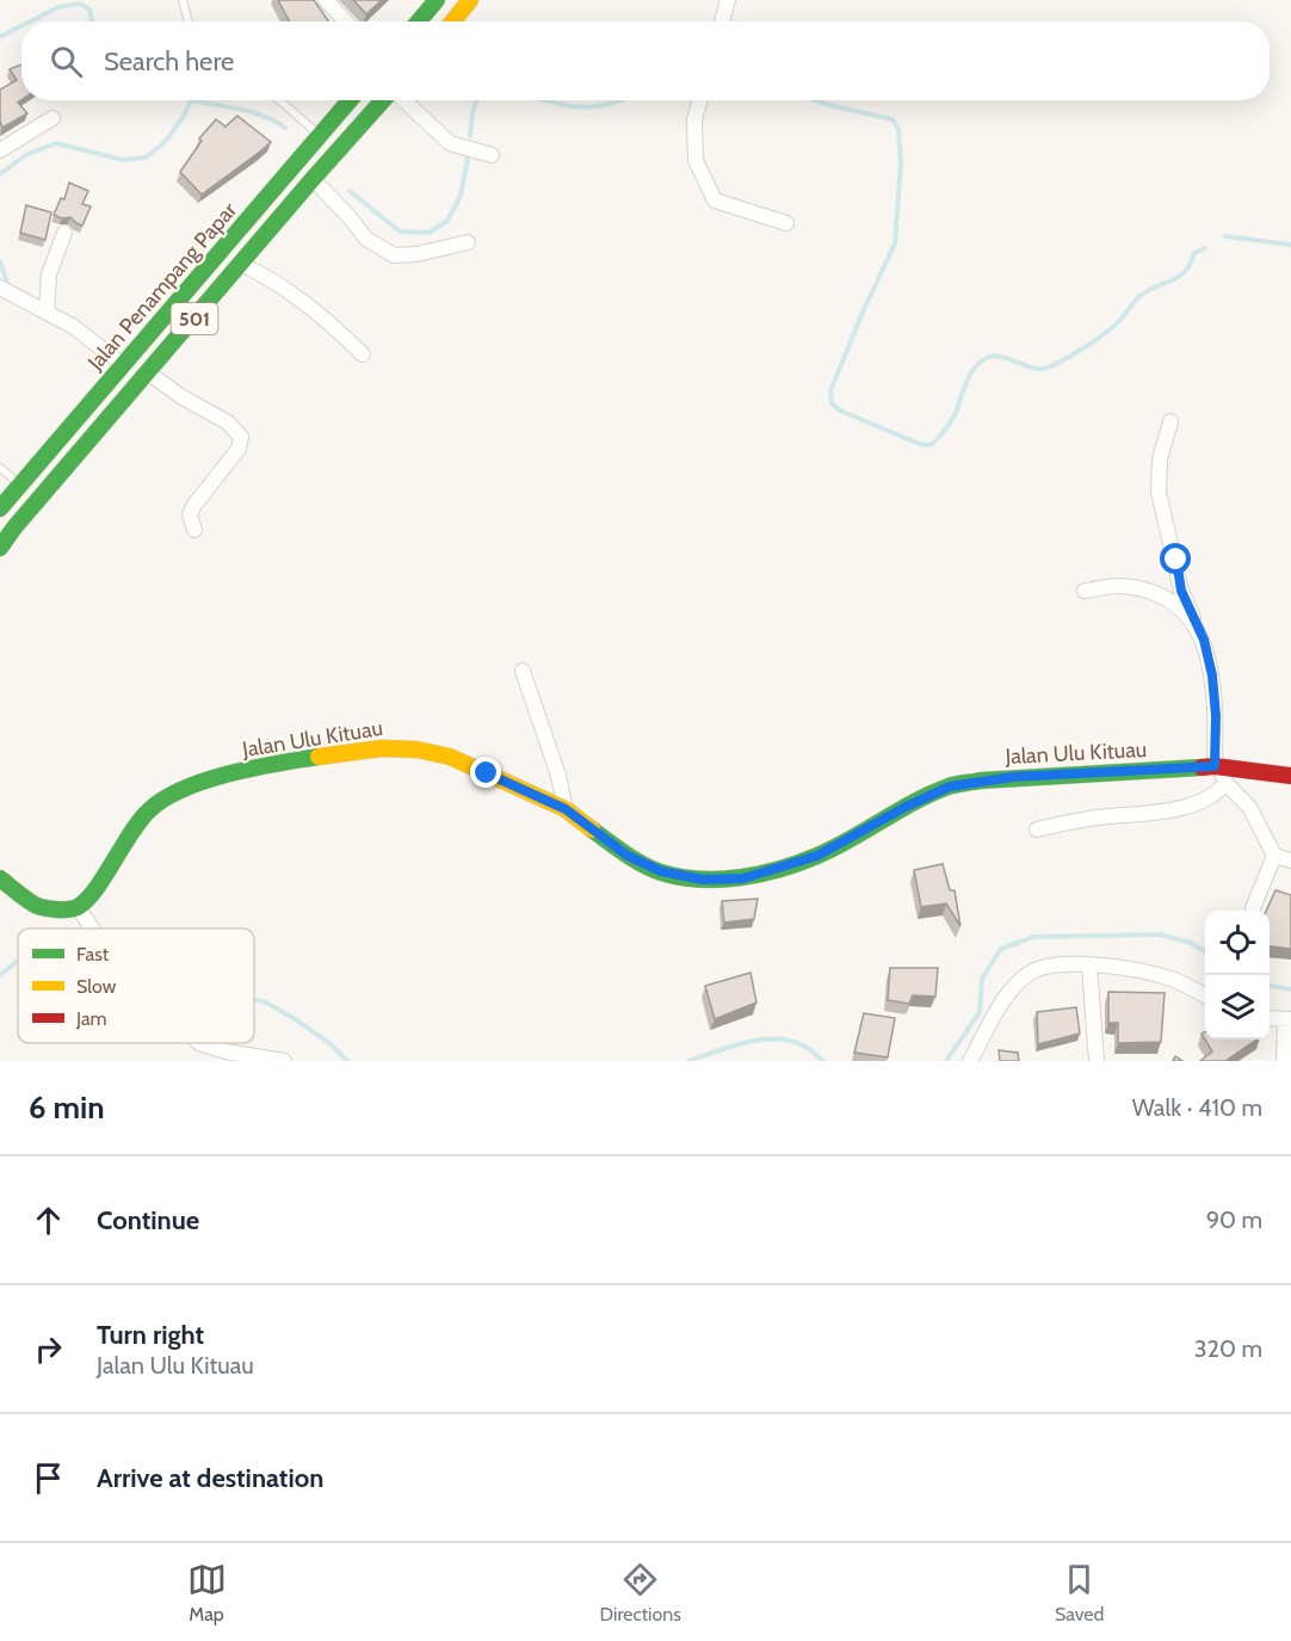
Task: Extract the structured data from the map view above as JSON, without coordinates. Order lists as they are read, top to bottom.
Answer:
{
  "streets": {
    "street": ["Jalan Penampang Papar", "501", "Jalan Ulu Kituau"]
  },
  "legend": ["Fast", "Slow", "Jam"],
  "page": {
    "search": "Search here",
    "heading": ["6 min", "Walk · 410 m"],
    "list": [
      ["Continue", "90 m"],
      ["Turn right", "Jalan Ulu Kituau", "320 m"],
      "Arrive at destination"
    ],
    "nav": ["Map", "Directions", "Saved"]
  }
}
